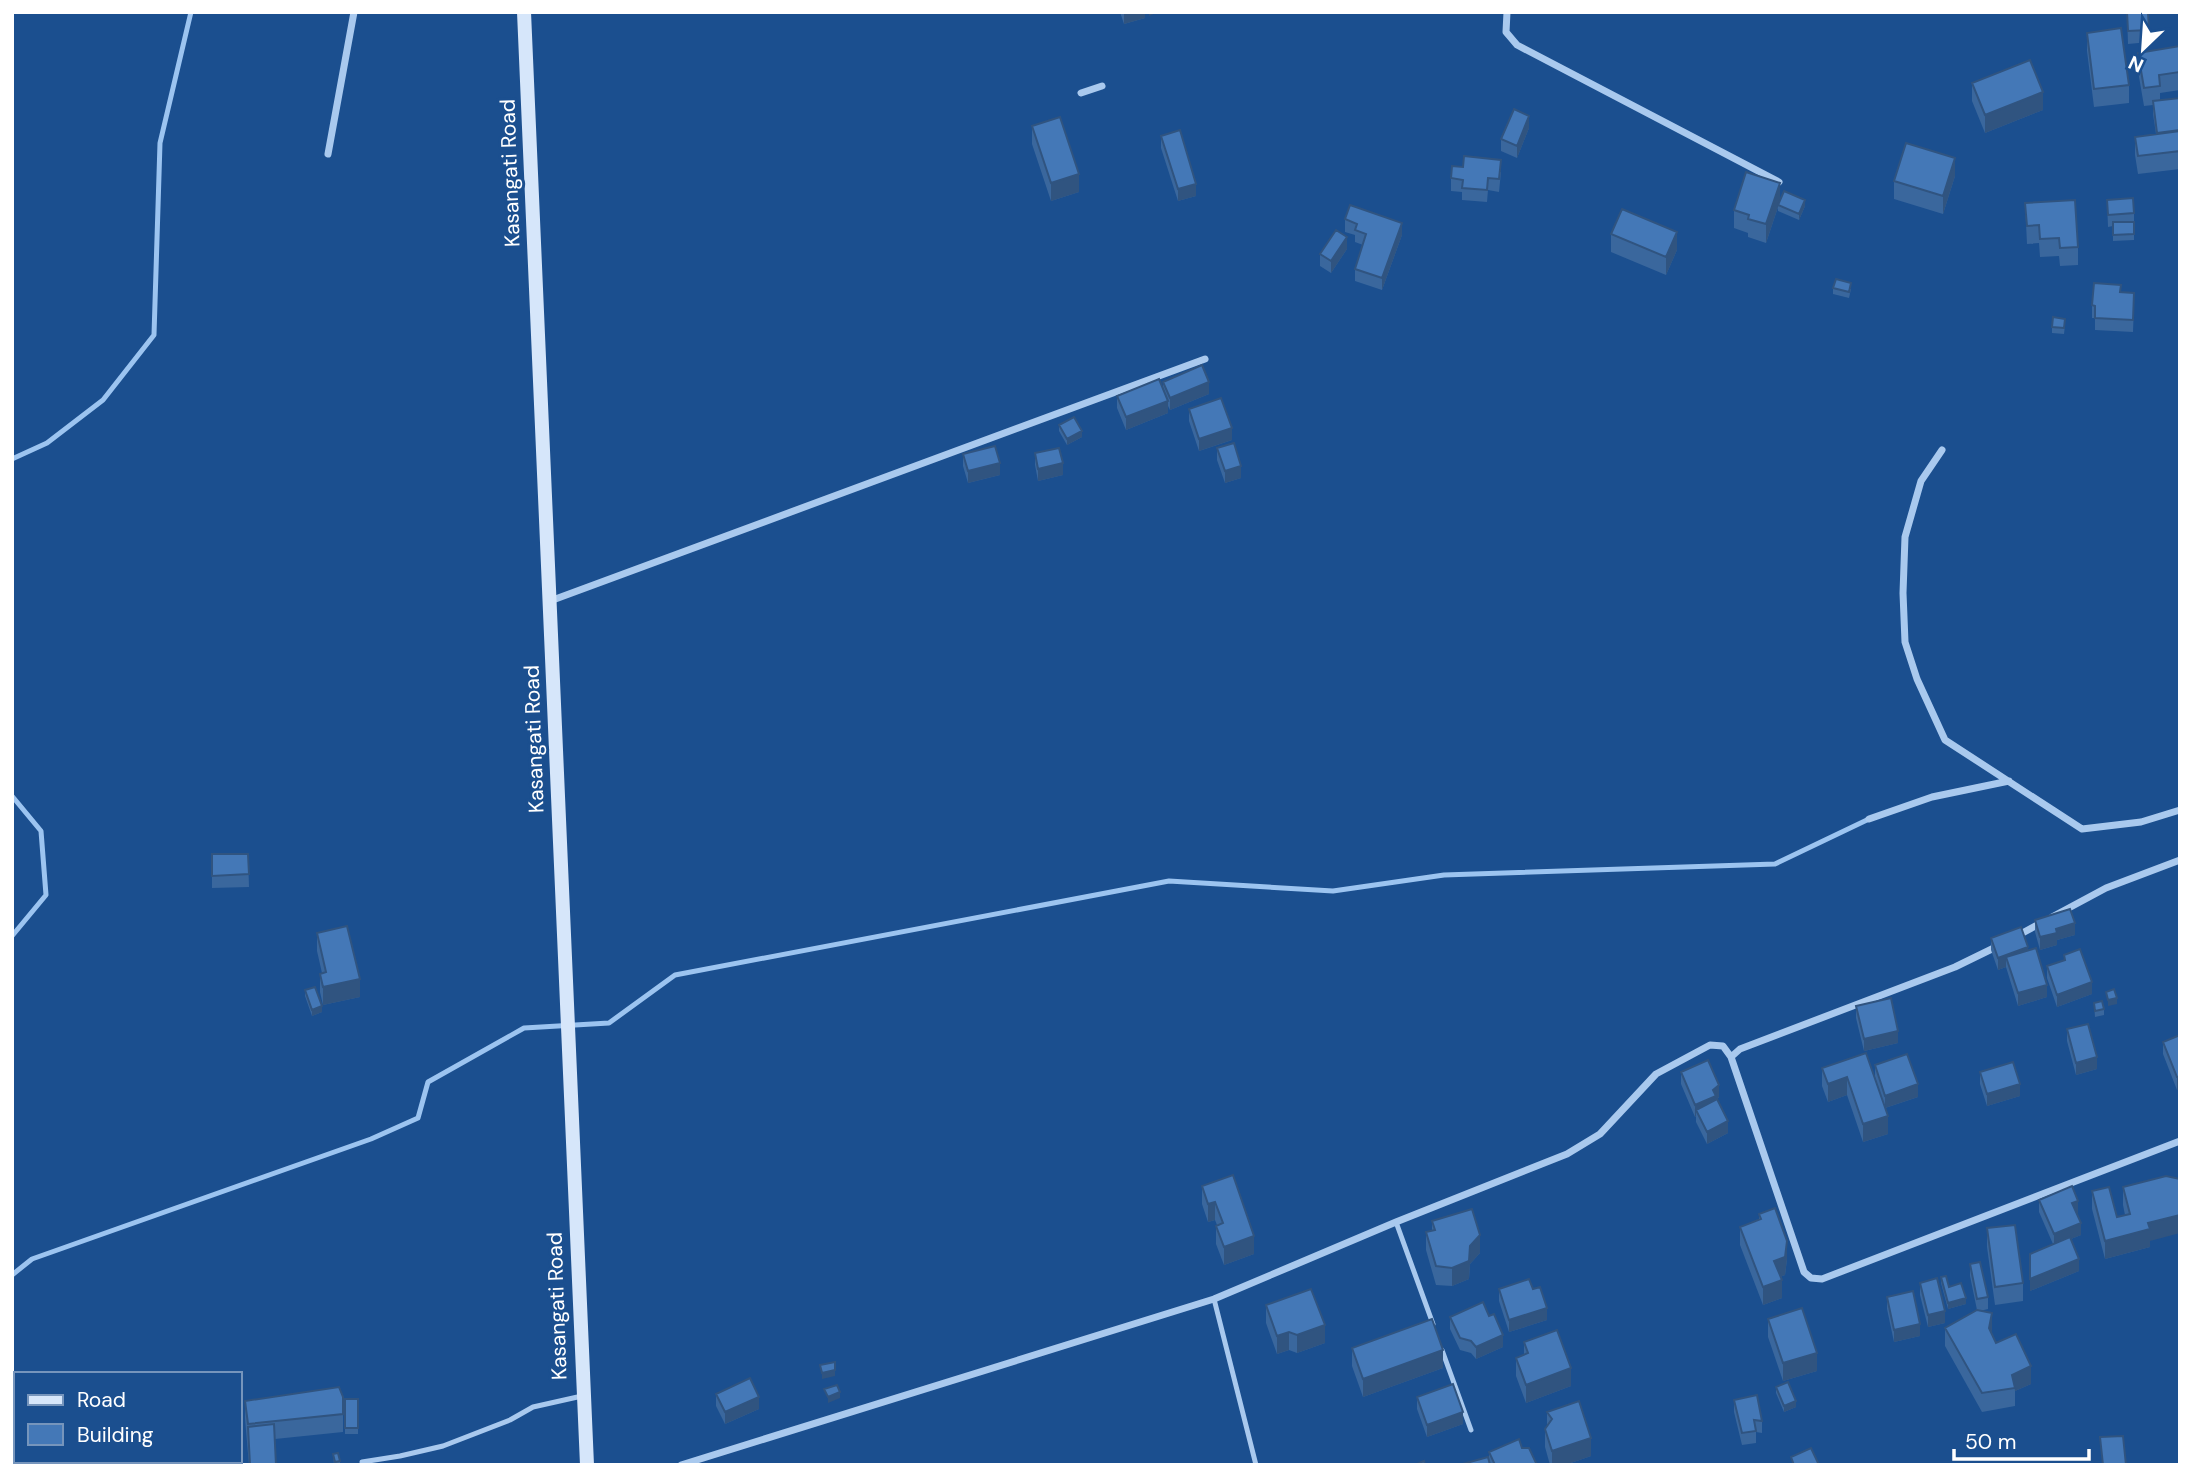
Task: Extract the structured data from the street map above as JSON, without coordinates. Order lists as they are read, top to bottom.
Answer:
{
  "streets": {
    "street": ["Kasangati Road"]
  },
  "legend": ["Road", "Building"],
  "scale_bar": "50 m",
  "north": "bottom left"
}
